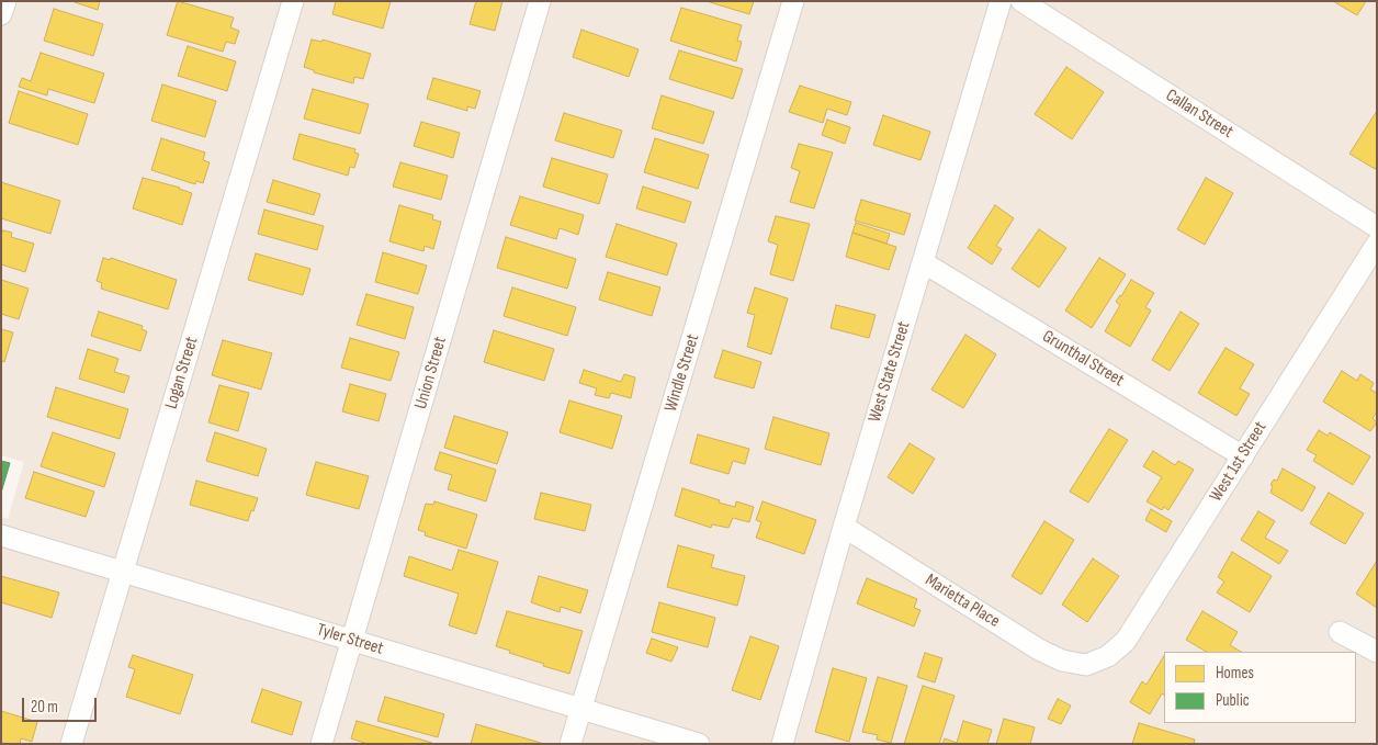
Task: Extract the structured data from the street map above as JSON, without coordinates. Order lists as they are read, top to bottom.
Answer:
{
  "streets": {
    "street": [
      "Callan Street",
      "Grunthal Street",
      "West State Street",
      "Logan Street",
      "Union Street",
      "Windle Street",
      "West 1st Street",
      "Marietta Place",
      "Tyler Street"
    ]
  },
  "crossings": [
    ["Grunthal Street", "West State Street"],
    ["Grunthal Street", "West 1st Street"],
    ["West State Street", "Marietta Place"],
    ["Logan Street", "Tyler Street"],
    ["Union Street", "Tyler Street"],
    ["Windle Street", "Tyler Street"],
    ["West 1st Street", "Marietta Place"]
  ],
  "legend": ["Homes", "Public"],
  "scale_bar": "20 m"
}
